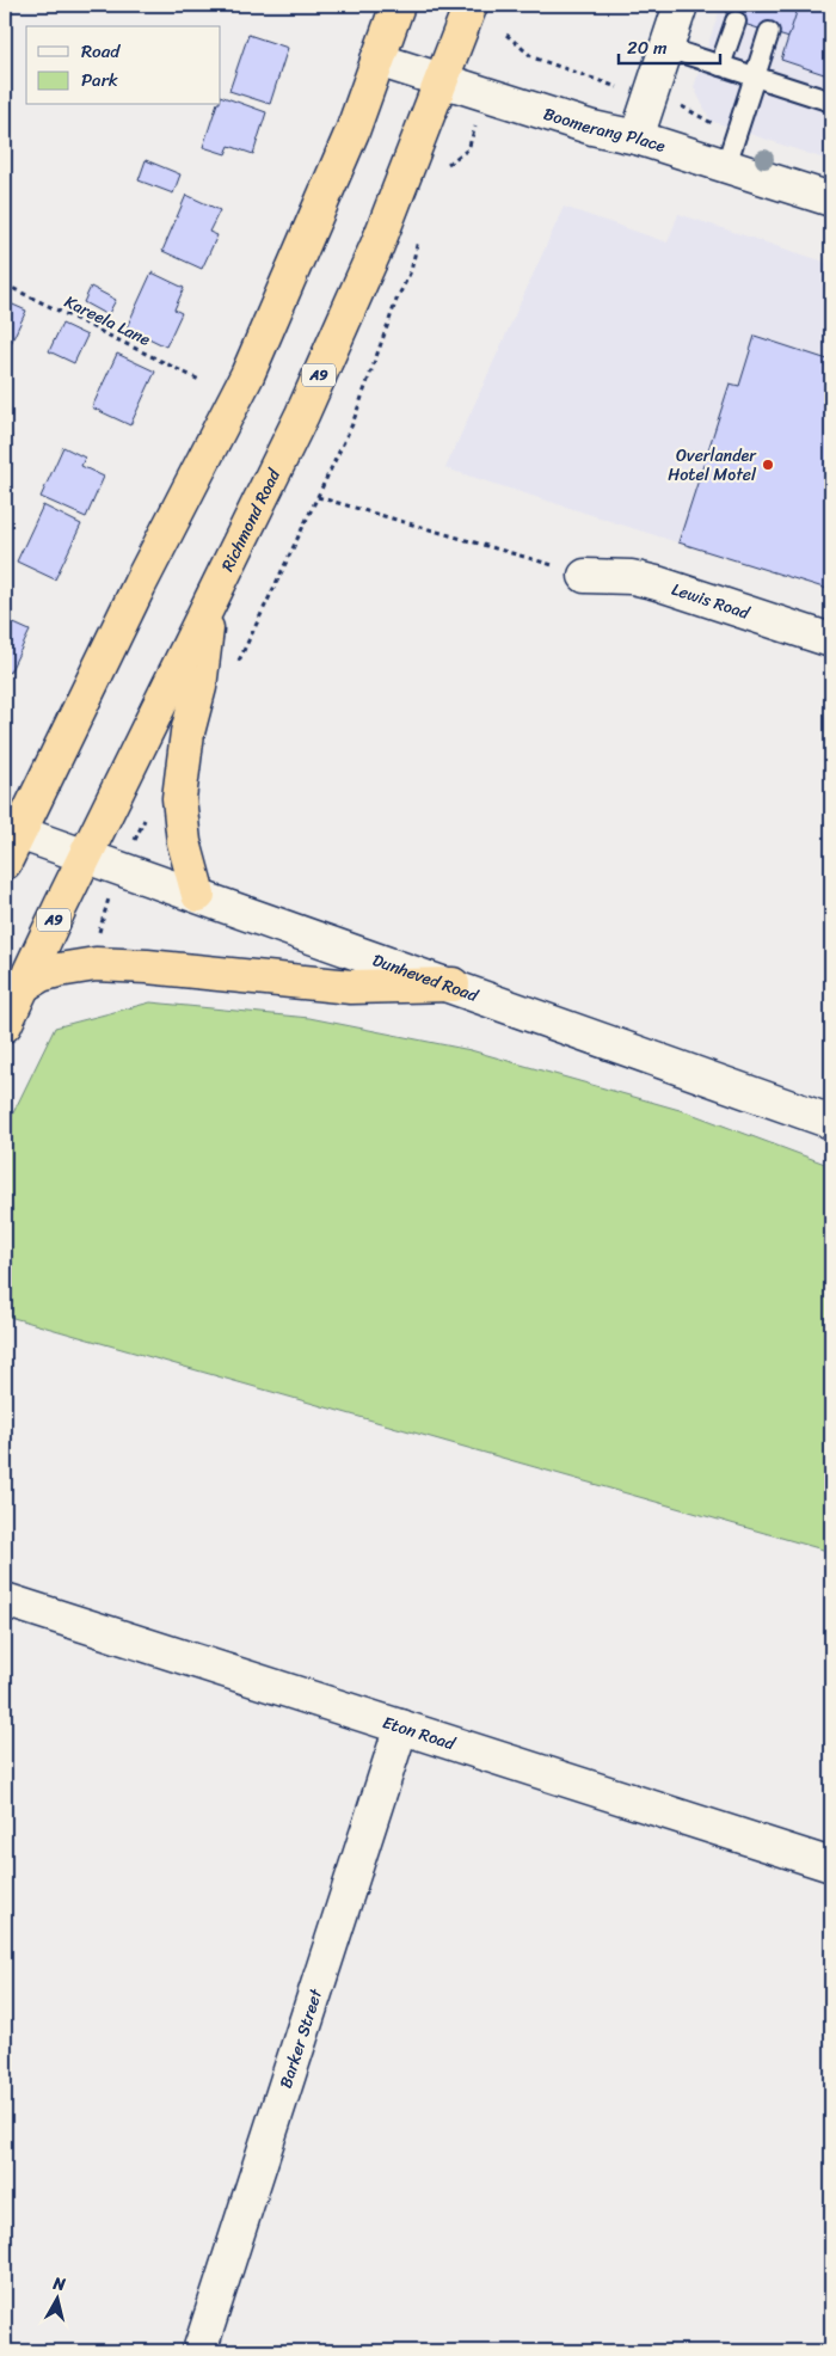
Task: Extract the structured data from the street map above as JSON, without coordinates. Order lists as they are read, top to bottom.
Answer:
{
  "streets": {
    "highway": ["A9", "Richmond Road"],
    "street": [
      "Boomerang Place",
      "Lewis Road",
      "Dunheved Road",
      "Eton Road",
      "Barker Street"
    ],
    "path": ["Kareela Lane"]
  },
  "crossings": [
    ["Boomerang Place", "Richmond Road"],
    ["Richmond Road", "Dunheved Road"],
    ["Eton Road", "Barker Street"]
  ],
  "places": ["Overlander Hotel Motel"],
  "legend": ["Road", "Park"],
  "scale_bar": "20 m",
  "north": "top"
}
